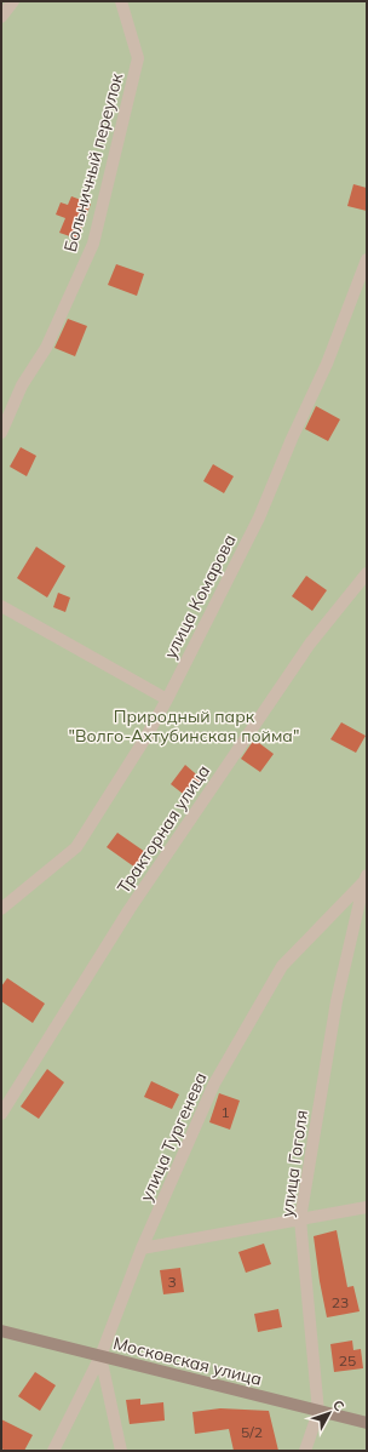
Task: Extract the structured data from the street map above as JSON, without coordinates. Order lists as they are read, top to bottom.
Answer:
{
  "streets": {
    "street": [
      "Больничный переулок",
      "улица Комарова",
      "Тракторная улица",
      "улица Тургенева",
      "улица Гоголя",
      "Московская улица"
    ]
  },
  "crossings": [
    ["улица Тургенева", "улица Гоголя"],
    ["улица Тургенева", "Московская улица"],
    ["улица Гоголя", "Московская улица"]
  ],
  "parks": ["Природный парк \"Волго-Ахтубинская пойма\""],
  "house_numbers": [
    "1",
    "3",
    "23",
    "25",
    "5/2"
  ],
  "north": "top right"
}
